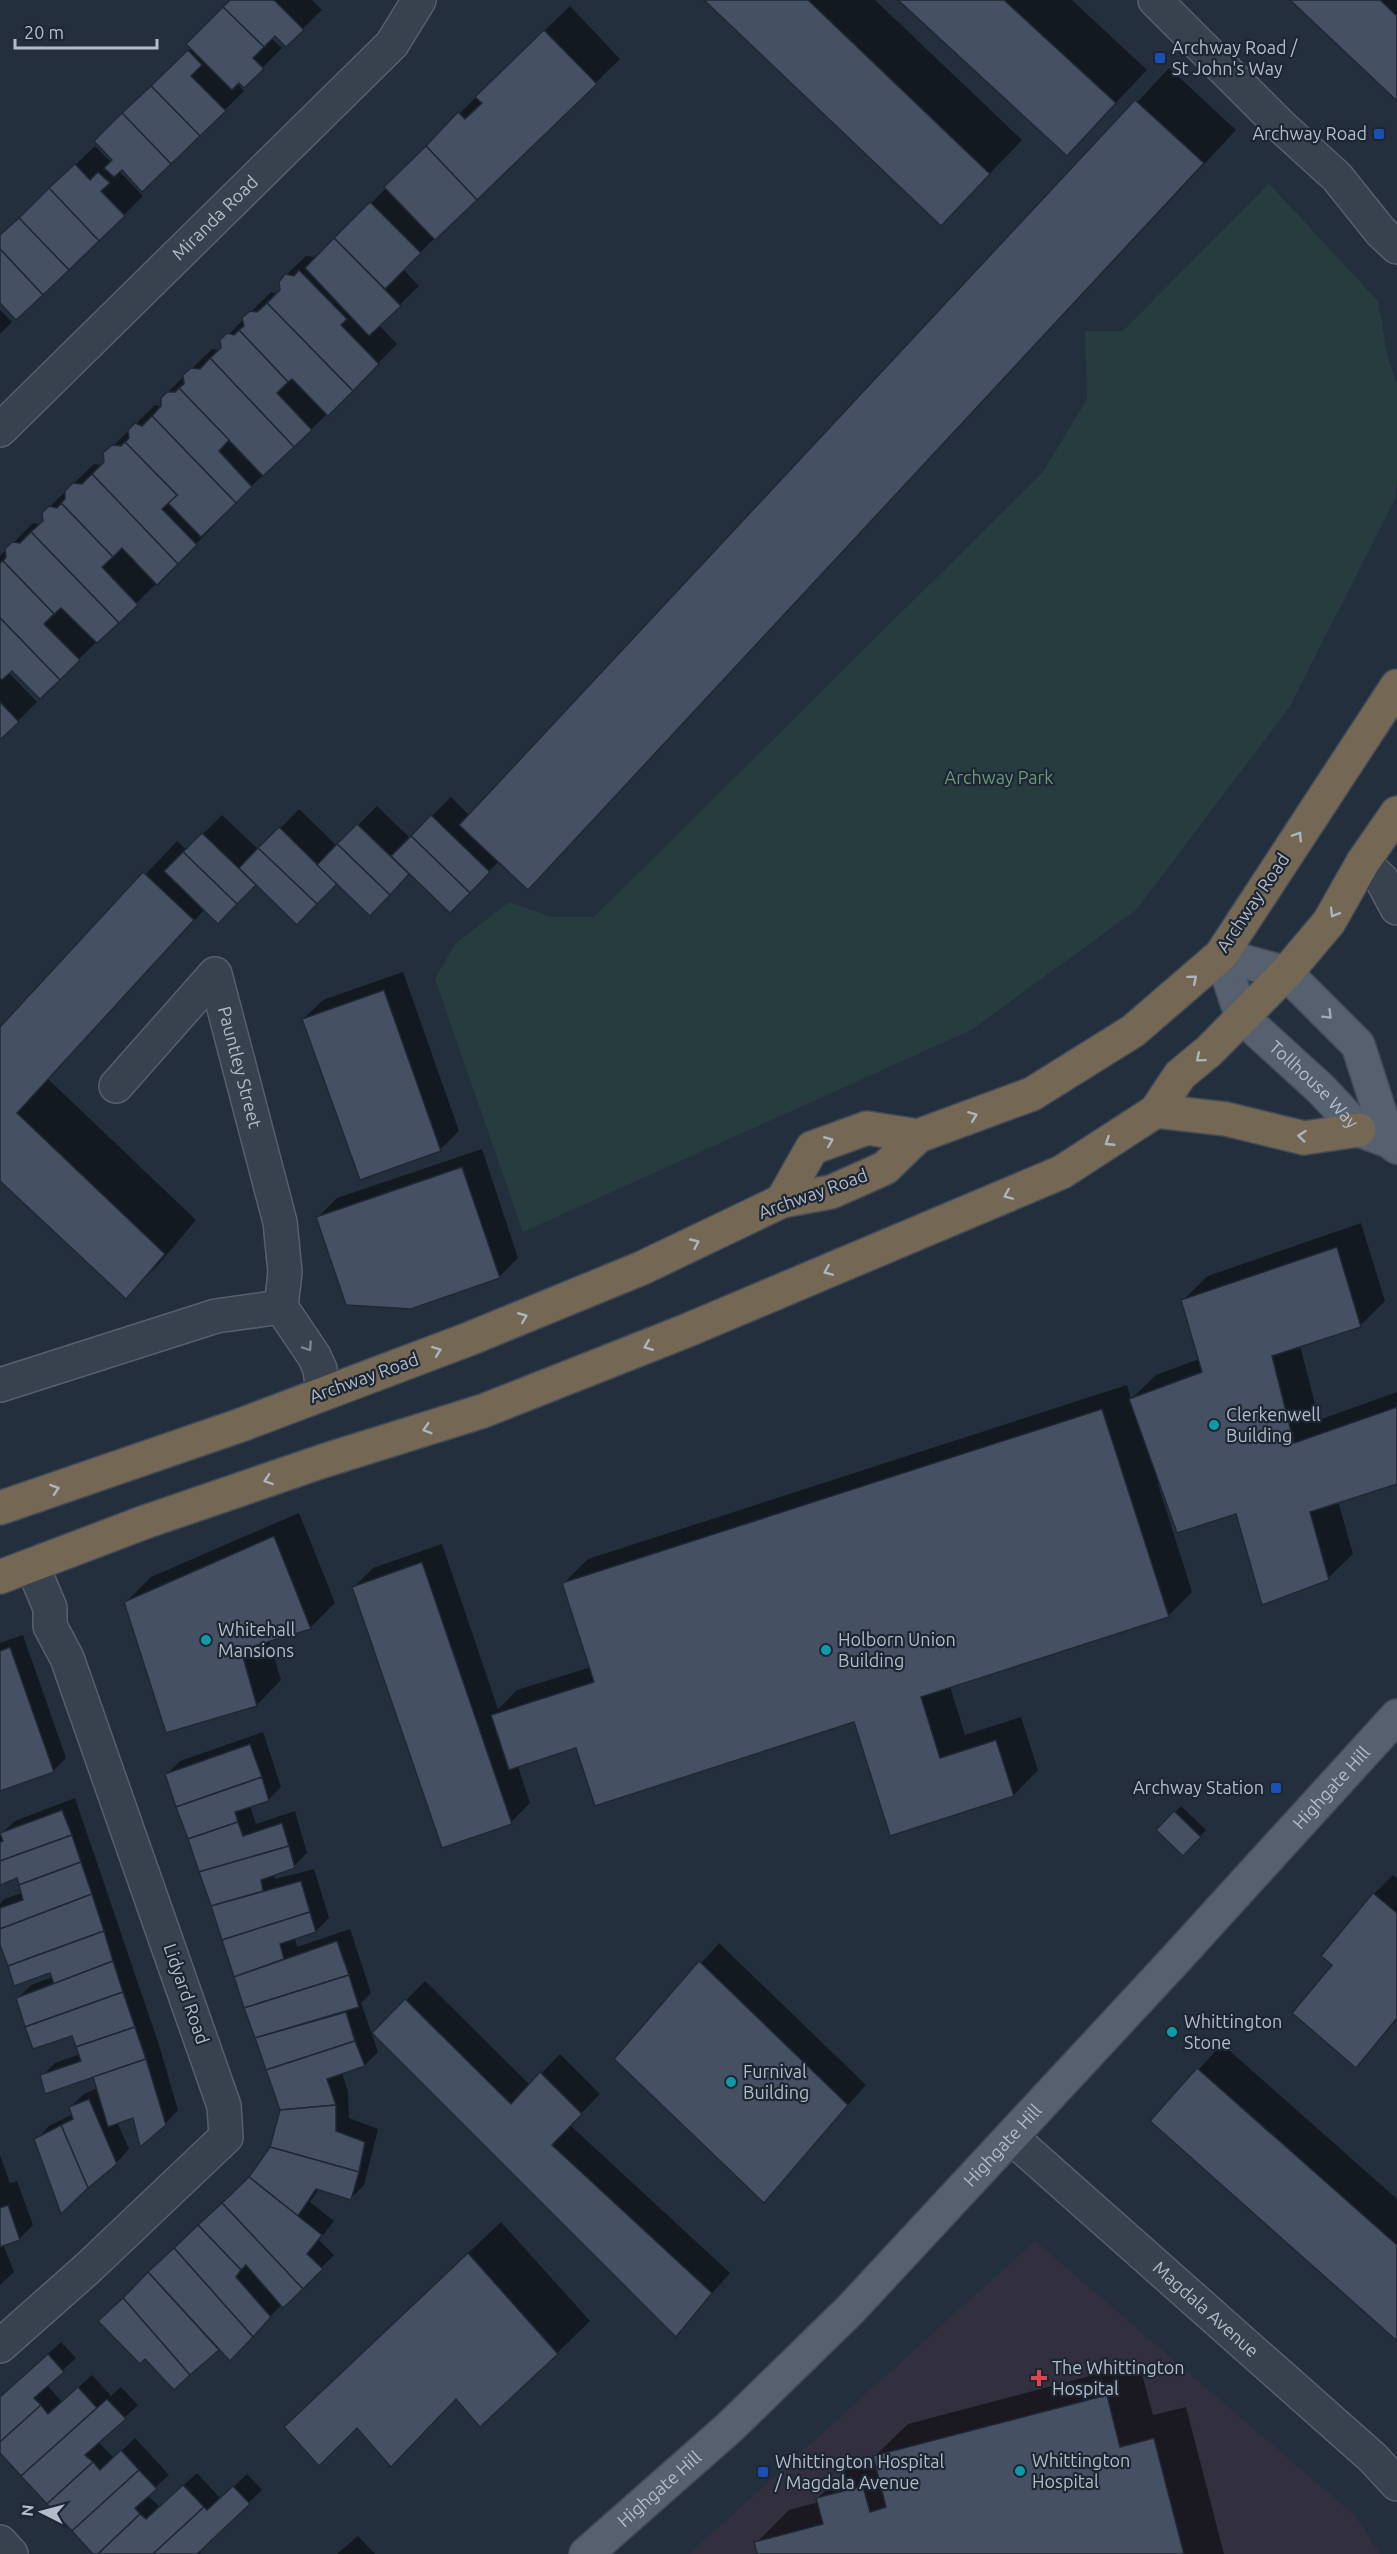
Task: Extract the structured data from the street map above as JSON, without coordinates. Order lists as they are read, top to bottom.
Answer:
{
  "streets": {
    "highway": ["Archway Road"],
    "main road": ["Tollhouse Way", "Highgate Hill"],
    "street": [
      "Miranda Road",
      "Pauntley Street",
      "Lidyard Road",
      "Magdala Avenue"
    ]
  },
  "crossings": [
    ["Highgate Hill", "Magdala Avenue"]
  ],
  "parks": ["Archway Park"],
  "places": {
    "transit": [
      "Archway Road / St John's Way",
      "Archway Road",
      "Archway Station",
      "Whittington Hospital / Magdala Avenue"
    ],
    "other": [
      "Clerkenwell Building",
      "Whitehall Mansions",
      "Holborn Union Building",
      "Whittington Stone",
      "Furnival Building",
      "Whittington Hospital"
    ],
    "health": ["The Whittington Hospital"]
  },
  "scale_bar": "20 m",
  "north": "left"
}
